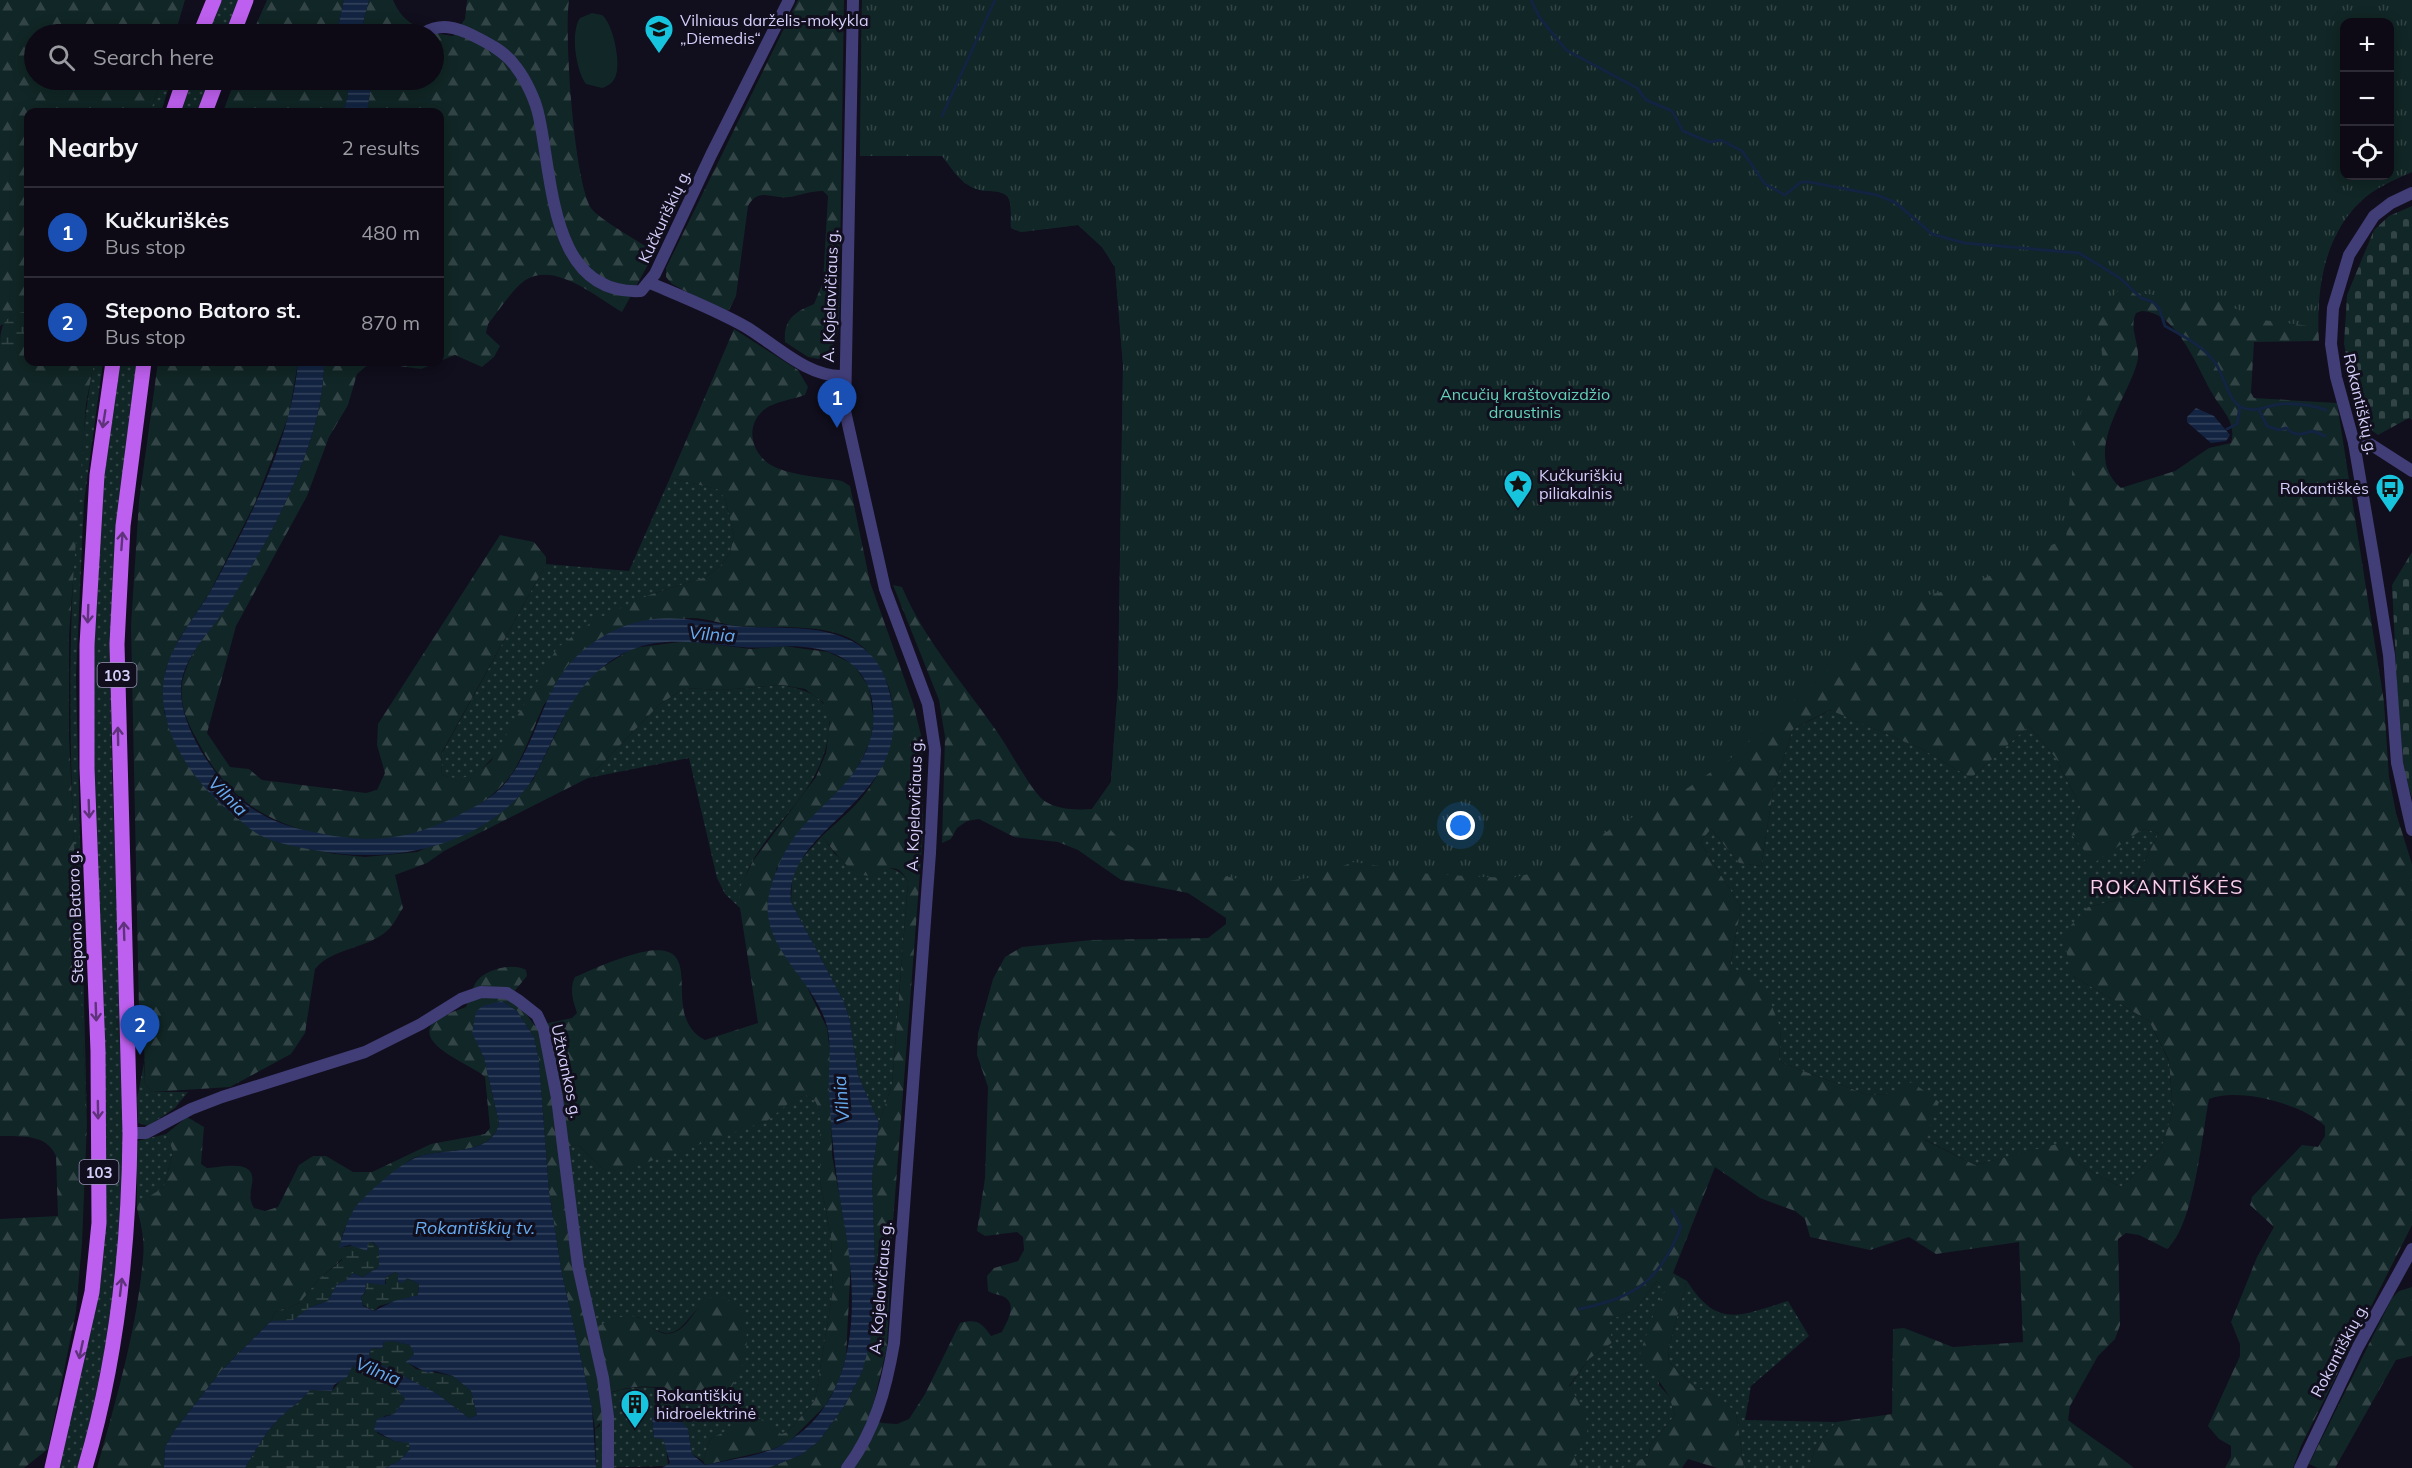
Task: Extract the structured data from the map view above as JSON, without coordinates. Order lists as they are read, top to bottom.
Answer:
{
  "streets": {
    "main road": ["103", "Stepono Batoro g."],
    "street": [
      "Kučkuriškių g.",
      "A. Kojelavičiaus g.",
      "Rokantiškių g.",
      "Užtvankos g."
    ]
  },
  "crossings": [
    ["103", "Užtvankos g."]
  ],
  "districts": ["ROKANTIŠKĖS"],
  "water": ["Vilnia", "Rokantiškių tv."],
  "parks": ["Ancučių kraštovaizdžio draustinis"],
  "places": {
    "school or university": ["Vilniaus darželis-mokykla „Diemedis“"],
    "place": ["Kučkuriškių piliakalnis"],
    "bus stop": ["Rokantiškės"],
    "building": ["Rokantiškių hidroelektrinė"]
  },
  "page": {
    "map_buttons": ["+", "−"],
    "search": "Search here",
    "heading": ["Nearby", "2 results"],
    "list": [
      {
        "mark": "1",
        "name": "Kučkuriškės",
        "note": "Bus stop",
        "value": "480 m"
      },
      {
        "mark": "2",
        "name": "Stepono Batoro st.",
        "note": "Bus stop",
        "value": "870 m"
      }
    ],
    "pins": ["1", "2"]
  }
}
